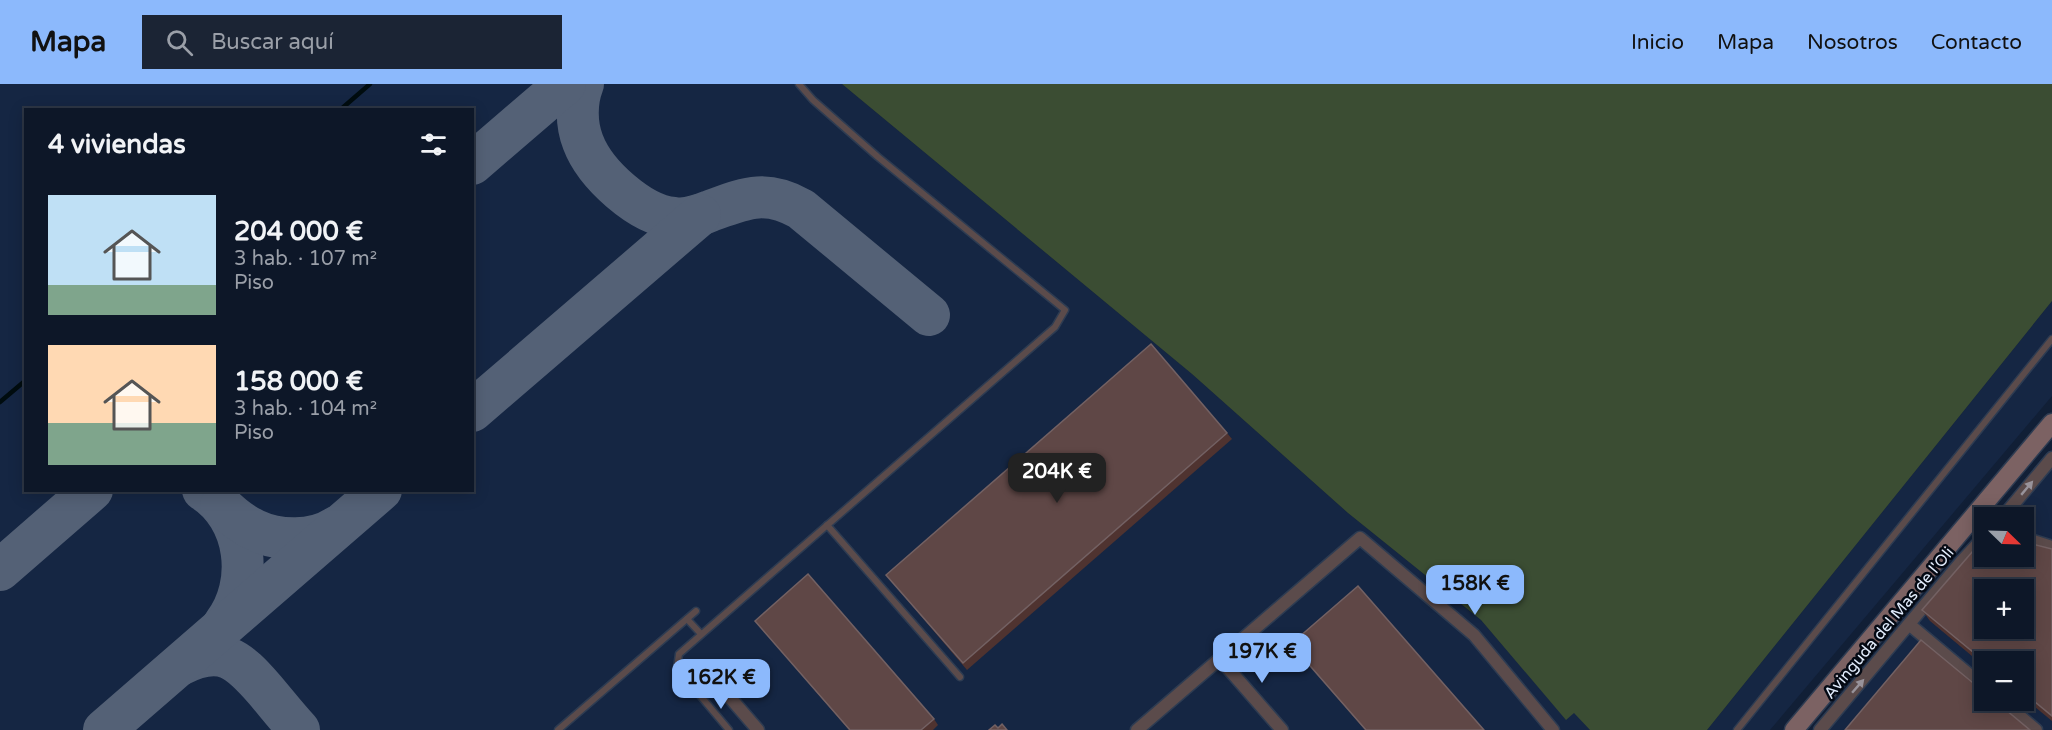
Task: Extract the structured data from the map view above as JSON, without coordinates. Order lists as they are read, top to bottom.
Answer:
{
  "streets": {
    "street": ["Avinguda del Mas de l'Oli"]
  },
  "one_way": ["Avinguda del Mas de l'Oli"],
  "north": "bottom right",
  "page": {
    "header": "Mapa",
    "search": "Buscar aquí",
    "nav": [
      "Inicio",
      "Mapa",
      "Nosotros",
      "Contacto"
    ],
    "heading": "4 viviendas",
    "list": [
      {
        "name": "204 000 €",
        "note": "3 hab. · 107 m² · Piso"
      },
      {
        "name": "158 000 €",
        "note": "3 hab. · 104 m² · Piso"
      }
    ],
    "price": [
      "204K €",
      "158K €",
      "197K €",
      "162K €"
    ],
    "map_buttons": ["+", "−"]
  }
}
